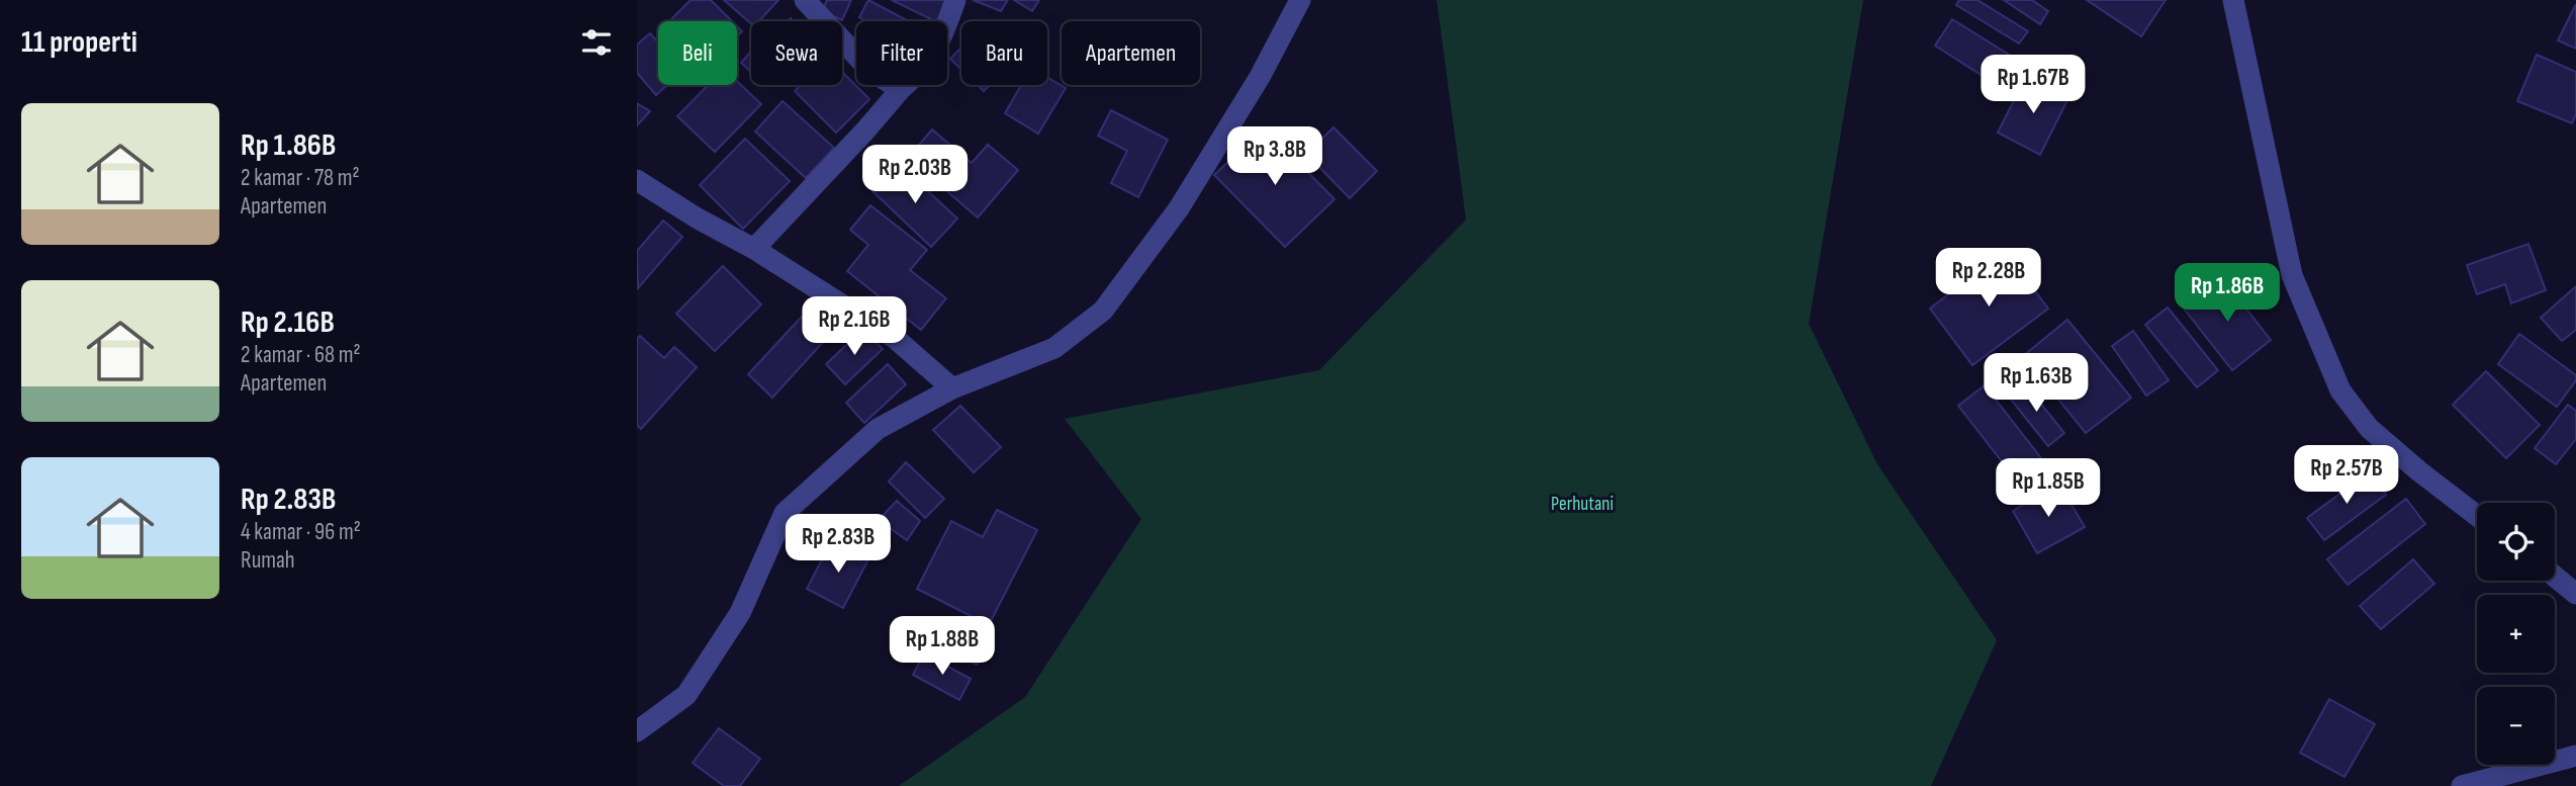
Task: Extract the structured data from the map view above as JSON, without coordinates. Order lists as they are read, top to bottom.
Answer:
{
  "parks": ["Perhutani"],
  "page": {
    "heading": "11 properti",
    "chip": [
      "Beli",
      "Sewa",
      "Filter",
      "Baru",
      "Apartemen"
    ],
    "price": [
      "Rp 1.67B",
      "Rp 3.8B",
      "Rp 2.03B",
      "Rp 2.28B",
      "Rp 1.86B",
      "Rp 2.16B",
      "Rp 1.63B",
      "Rp 2.57B",
      "Rp 1.85B",
      "Rp 2.83B",
      "Rp 1.88B"
    ],
    "list": [
      {
        "name": "Rp 1.86B",
        "note": "2 kamar · 78 m² · Apartemen"
      },
      {
        "name": "Rp 2.16B",
        "note": "2 kamar · 68 m² · Apartemen"
      },
      {
        "name": "Rp 2.83B",
        "note": "4 kamar · 96 m² · Rumah"
      }
    ],
    "map_buttons": ["+", "−"]
  }
}
